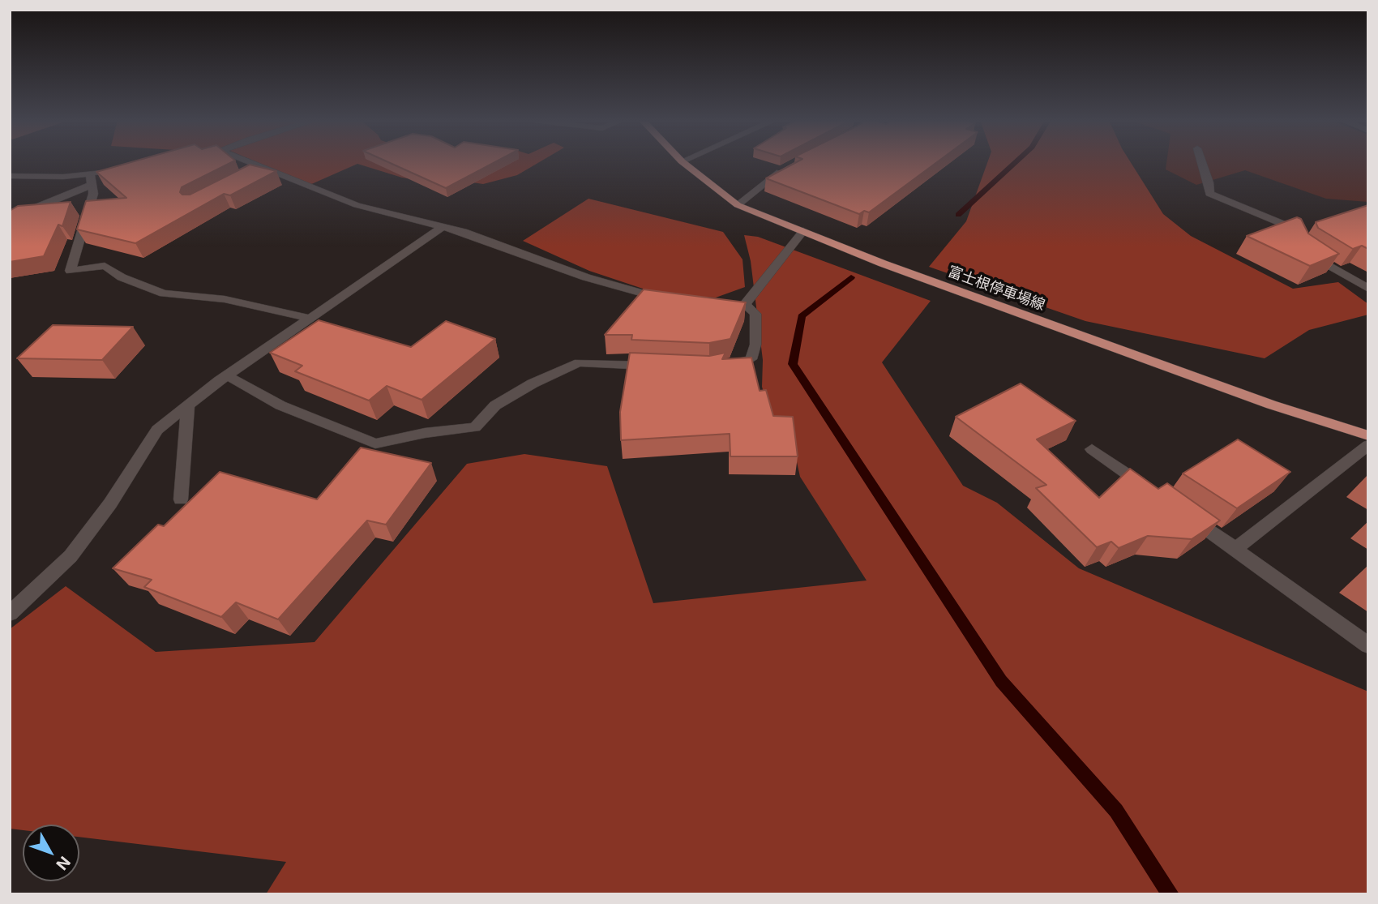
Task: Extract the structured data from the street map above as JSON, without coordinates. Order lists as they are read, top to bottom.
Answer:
{
  "streets": {
    "main road": ["富士根停車場線"]
  },
  "north": "bottom right"
}
